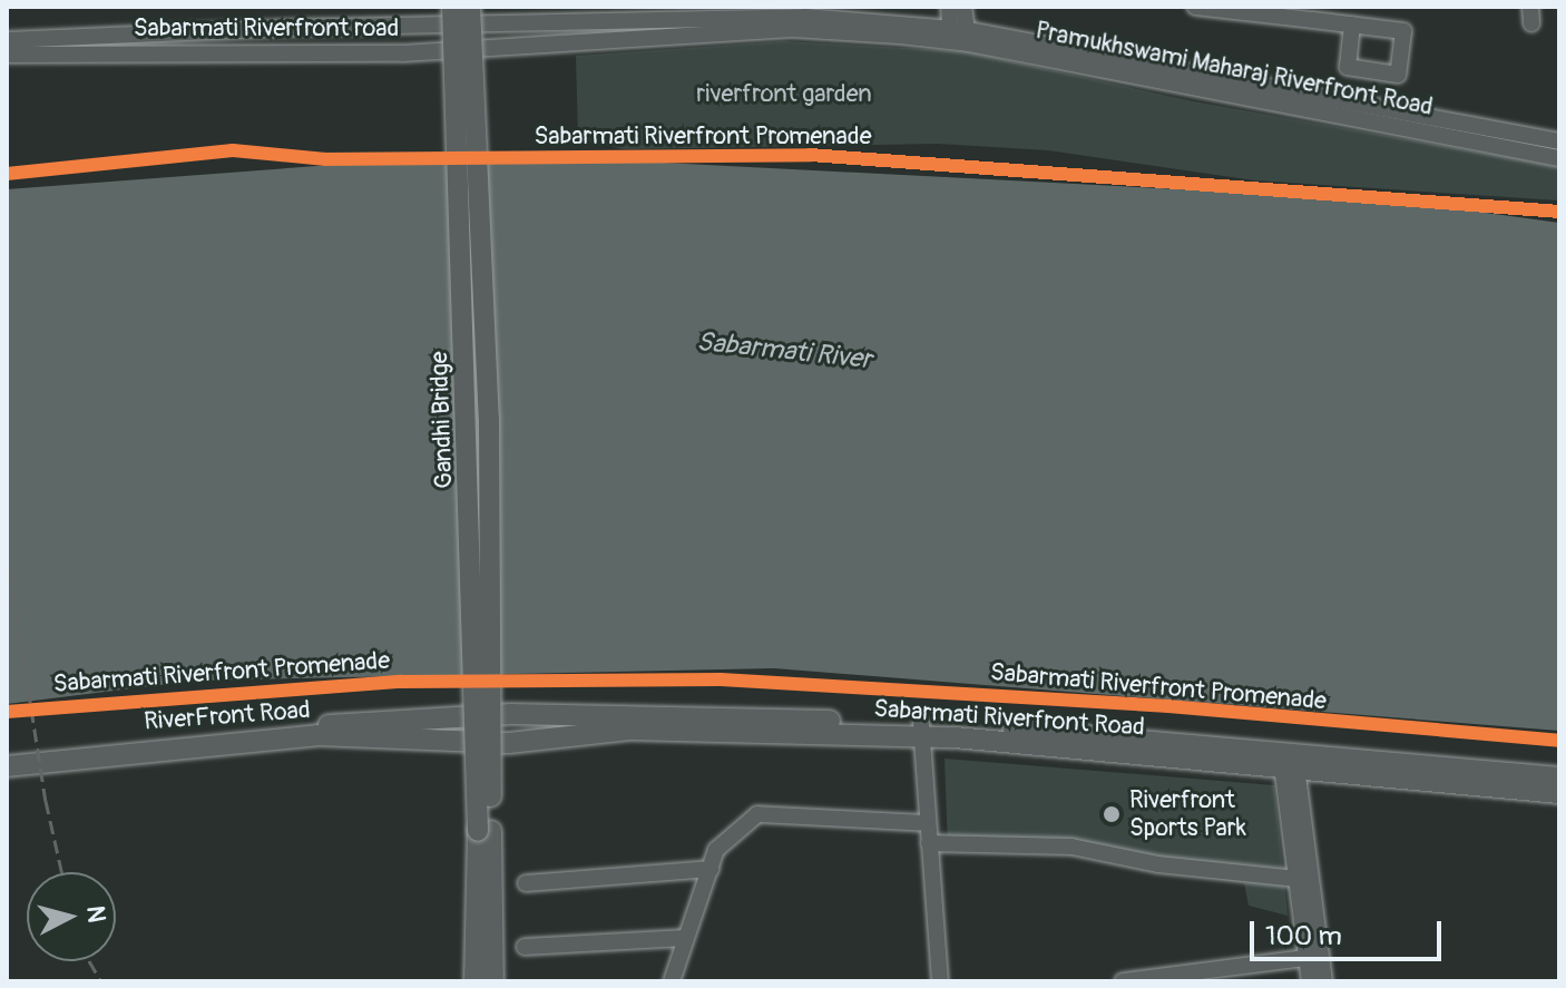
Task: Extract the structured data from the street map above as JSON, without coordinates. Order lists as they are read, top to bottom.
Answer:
{
  "streets": {
    "main road": ["Gandhi Bridge", "RiverFront Road", "Sabarmati Riverfront Road"],
    "street": ["Sabarmati Riverfront road", "Pramukhswami Maharaj Riverfront Road"],
    "cycle path": ["Sabarmati Riverfront Promenade"]
  },
  "crossings": [
    ["Sabarmati Riverfront road", "Pramukhswami Maharaj Riverfront Road"],
    ["RiverFront Road", "Sabarmati Riverfront Road"]
  ],
  "water": ["Sabarmati River"],
  "parks": ["riverfront garden"],
  "places": ["Riverfront Sports Park"],
  "scale_bar": "100 m",
  "north": "right"
}
